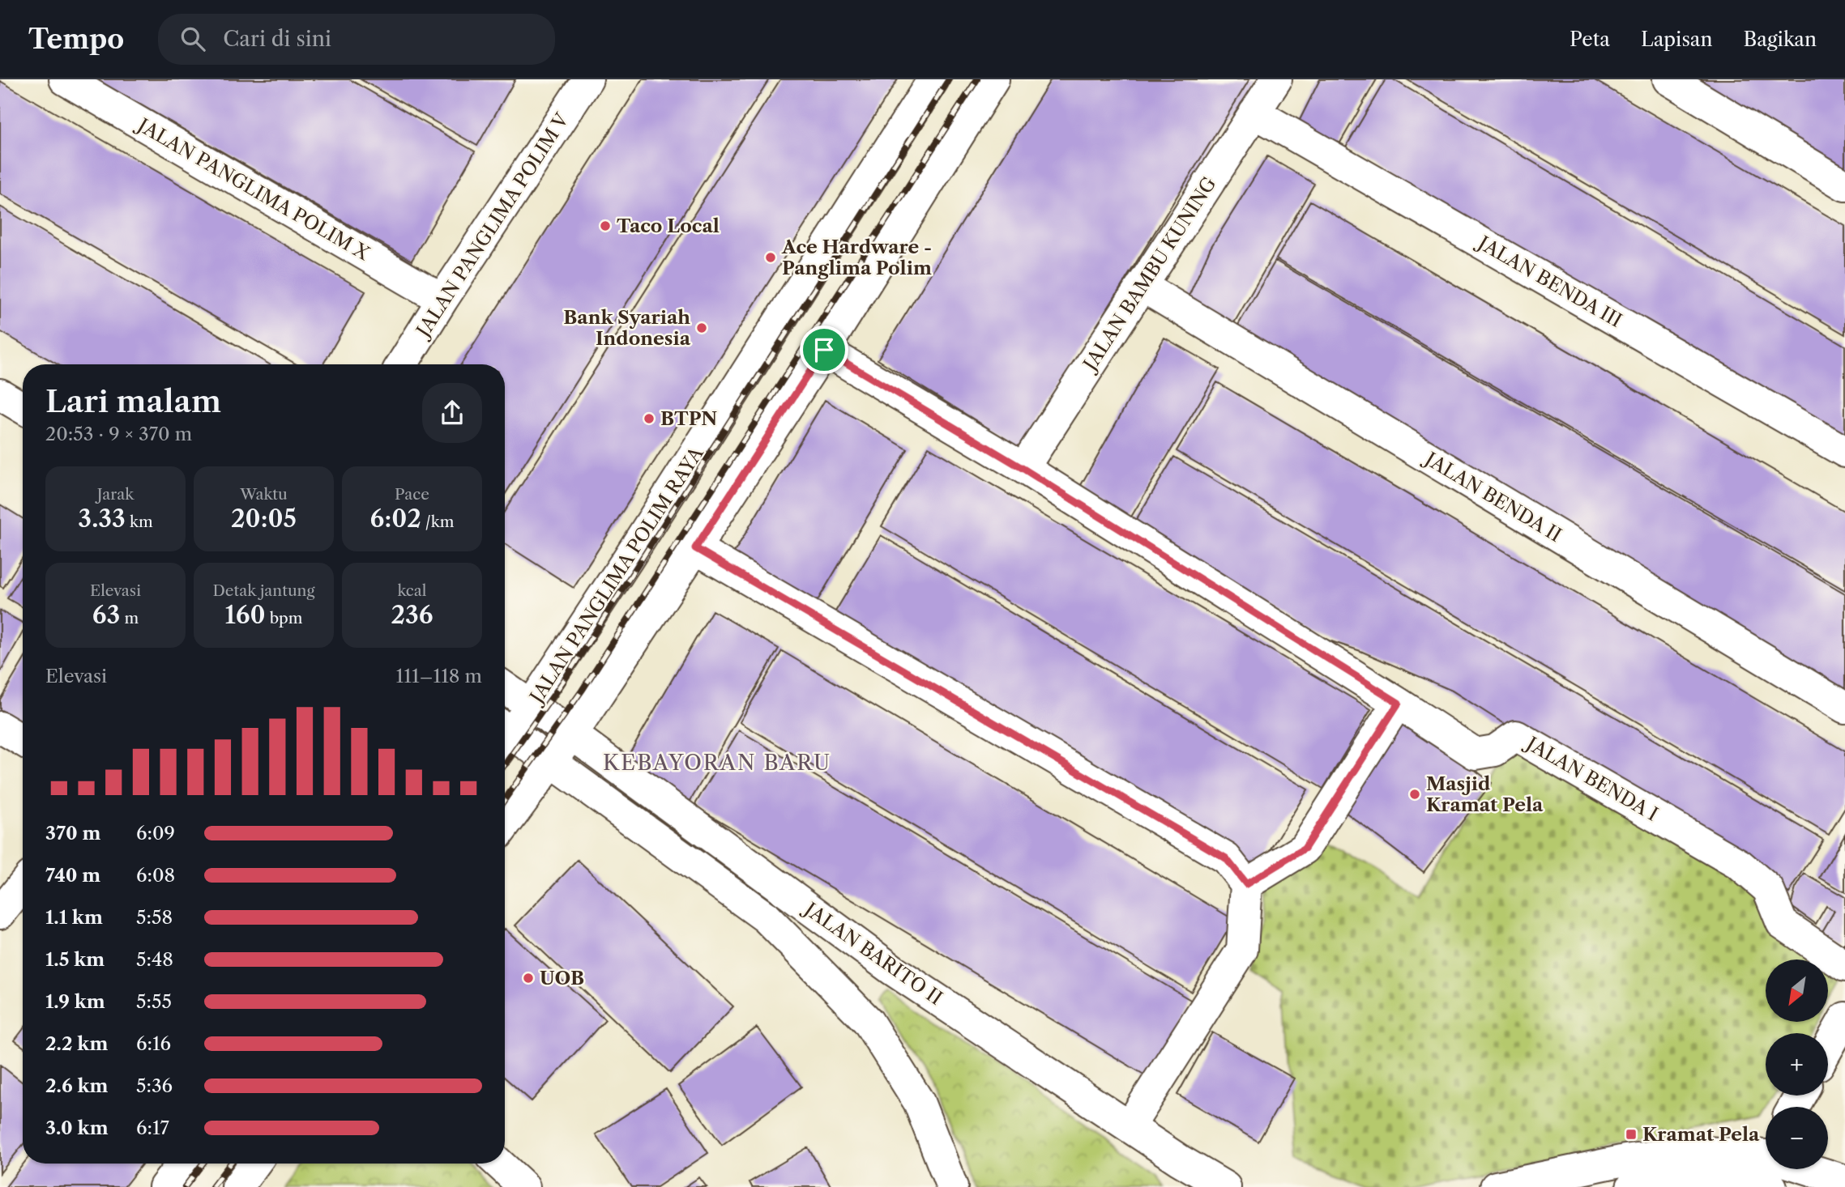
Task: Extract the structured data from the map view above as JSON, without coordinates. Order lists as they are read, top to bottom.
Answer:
{
  "streets": {
    "street": [
      "JALAN PANGLIMA POLIM X",
      "JALAN PANGLIMA POLIM V",
      "JALAN BAMBU KUNING",
      "JALAN BENDA III",
      "JALAN BENDA II",
      "JALAN PANGLIMA POLIM RAYA",
      "JALAN BENDA I",
      "JALAN BARITO II"
    ]
  },
  "crossings": [
    ["JALAN PANGLIMA POLIM X", "JALAN PANGLIMA POLIM V"],
    ["JALAN BAMBU KUNING", "JALAN BENDA III"],
    ["JALAN BAMBU KUNING", "JALAN BENDA II"],
    ["JALAN BAMBU KUNING", "JALAN BENDA I"],
    ["JALAN PANGLIMA POLIM RAYA", "JALAN BARITO II"]
  ],
  "districts": ["KEBAYORAN BARU"],
  "places": {
    "other": [
      "Taco Local",
      "Ace Hardware - Panglima Polim",
      "Bank Syariah Indonesia",
      "BTPN",
      "Masjid Kramat Pela",
      "UOB"
    ],
    "transit": ["Kramat Pela"]
  },
  "north": "bottom left",
  "page": {
    "header": "Tempo",
    "search": "Cari di sini",
    "nav": ["Peta", "Lapisan", "Bagikan"],
    "heading": ["Lari malam", "20:53 · 9 × 370 m"],
    "stats": [
      ["Jarak", "3.33 km"],
      ["Waktu", "20:05"],
      ["Pace", "6:02 /km"],
      ["Elevasi", "63 m"],
      ["Detak jantung", "160 bpm"],
      ["kcal", "236"]
    ],
    "chart": ["Elevasi", "111–118 m"],
    "list": [
      {
        "name": "370 m",
        "note": "6:09"
      },
      {
        "name": "740 m",
        "note": "6:08"
      },
      {
        "name": "1.1 km",
        "note": "5:58"
      },
      {
        "name": "1.5 km",
        "note": "5:48"
      },
      {
        "name": "1.9 km",
        "note": "5:55"
      },
      {
        "name": "2.2 km",
        "note": "6:16"
      },
      {
        "name": "2.6 km",
        "note": "5:36"
      },
      {
        "name": "3.0 km",
        "note": "6:17"
      }
    ],
    "map_buttons": ["+", "−"]
  }
}
